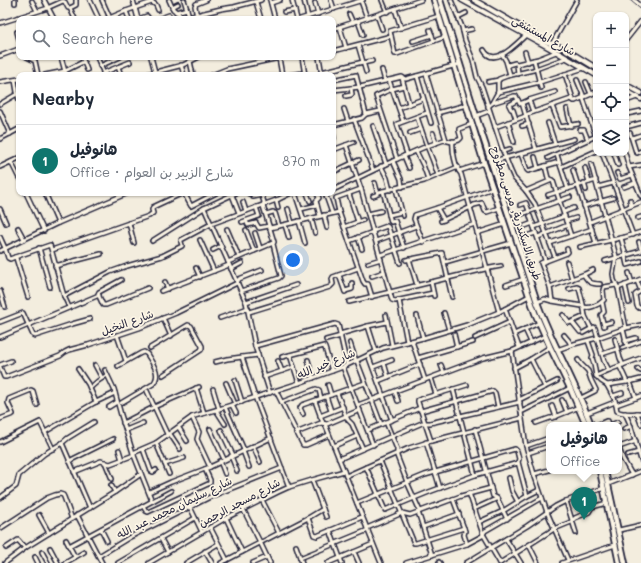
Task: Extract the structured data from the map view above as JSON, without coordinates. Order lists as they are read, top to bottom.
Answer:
{
  "streets": {
    "main road": ["طريق الاسكندرية, مرسى مطروح"],
    "street": [
      "شارع المستشفى",
      "شارع النخيل",
      "شارع خير الله",
      "شارع مسجد الرحمن",
      "شارع سليمان محمد عبد الله"
    ]
  },
  "crossings": [
    ["طريق الاسكندرية, مرسى مطروح", "شارع خير الله"]
  ],
  "page": {
    "map_buttons": ["+", "−"],
    "search": "Search here",
    "heading": "Nearby",
    "list": [
      {
        "mark": "1",
        "name": "هانوفيل",
        "note": "Office · شارع الزبير بن العوام",
        "value": "870 m"
      }
    ],
    "popup": ["هانوفيل", "Office"],
    "pins": "1"
  }
}
